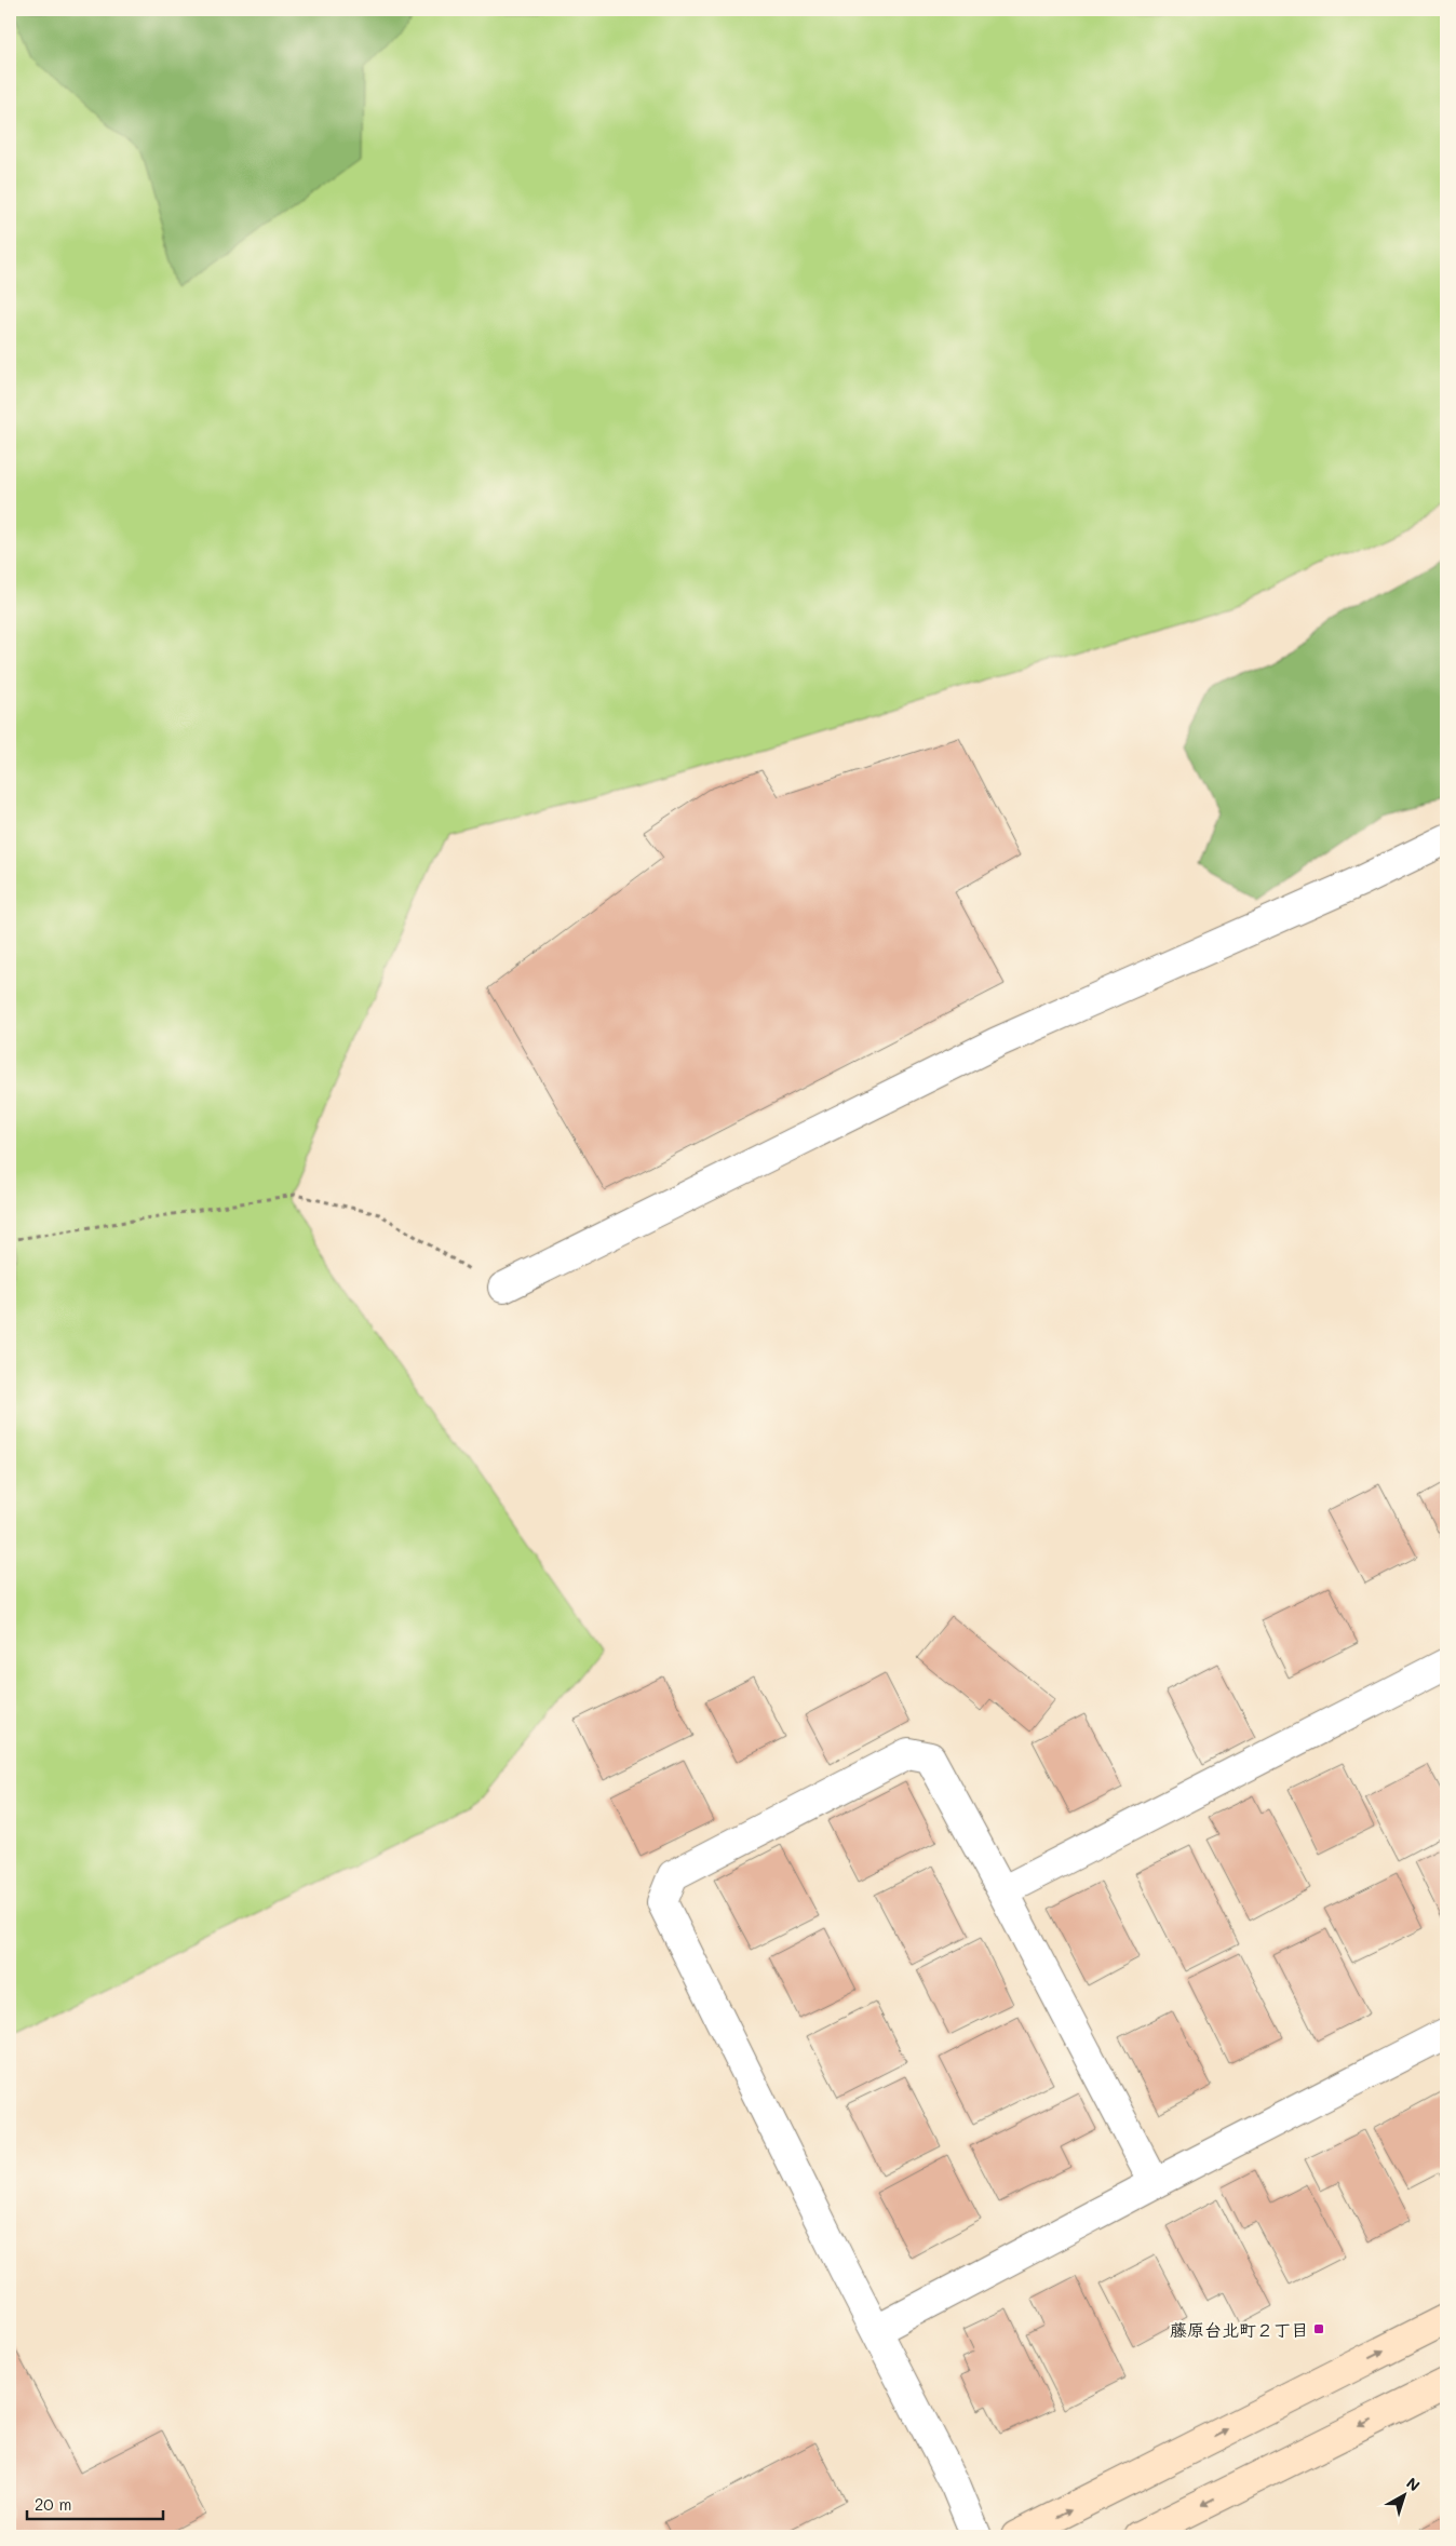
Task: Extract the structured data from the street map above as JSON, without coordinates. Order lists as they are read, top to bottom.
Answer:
{
  "places": {
    "transit": ["藤原台北町２丁目"]
  },
  "scale_bar": "20 m",
  "north": "top right"
}
